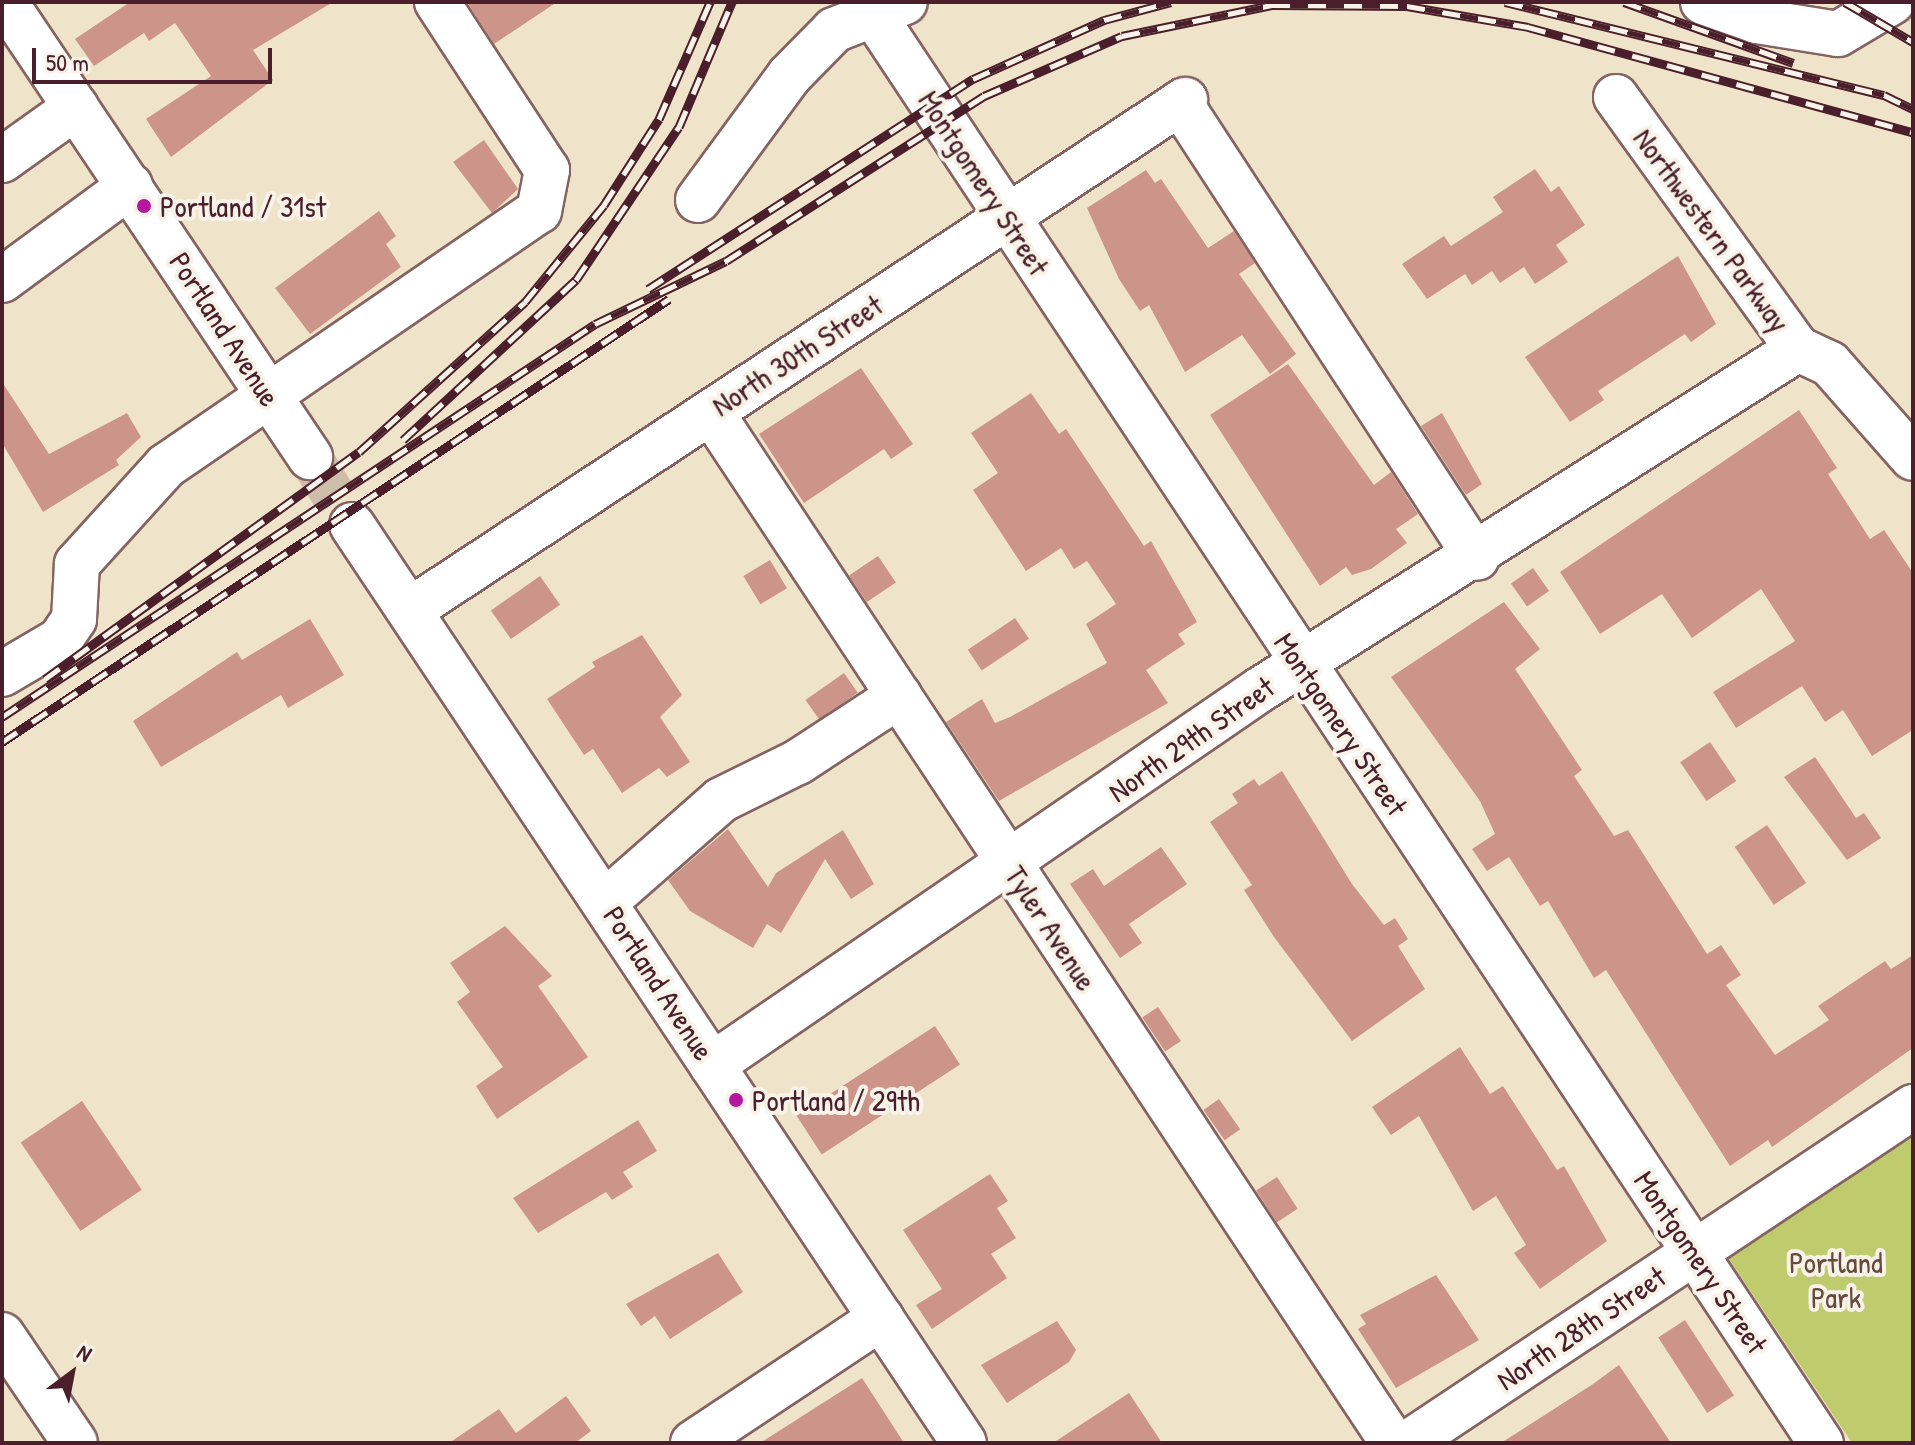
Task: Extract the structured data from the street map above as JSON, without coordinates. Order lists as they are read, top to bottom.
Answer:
{
  "streets": {
    "street": [
      "Montgomery Street",
      "Northwestern Parkway",
      "Portland Avenue",
      "North 30th Street",
      "North 29th Street",
      "Tyler Avenue",
      "North 28th Street"
    ]
  },
  "crossings": [
    ["Montgomery Street", "North 30th Street"],
    ["Montgomery Street", "North 29th Street"],
    ["Montgomery Street", "North 28th Street"],
    ["Northwestern Parkway", "North 29th Street"],
    ["Portland Avenue", "North 30th Street"],
    ["Portland Avenue", "North 29th Street"],
    ["North 30th Street", "North 29th Street"],
    ["North 30th Street", "Tyler Avenue"],
    ["North 29th Street", "Tyler Avenue"]
  ],
  "parks": ["Portland Park"],
  "places": ["Portland / 31st", "Portland / 29th"],
  "scale_bar": "50 m",
  "north": "top right"
}
